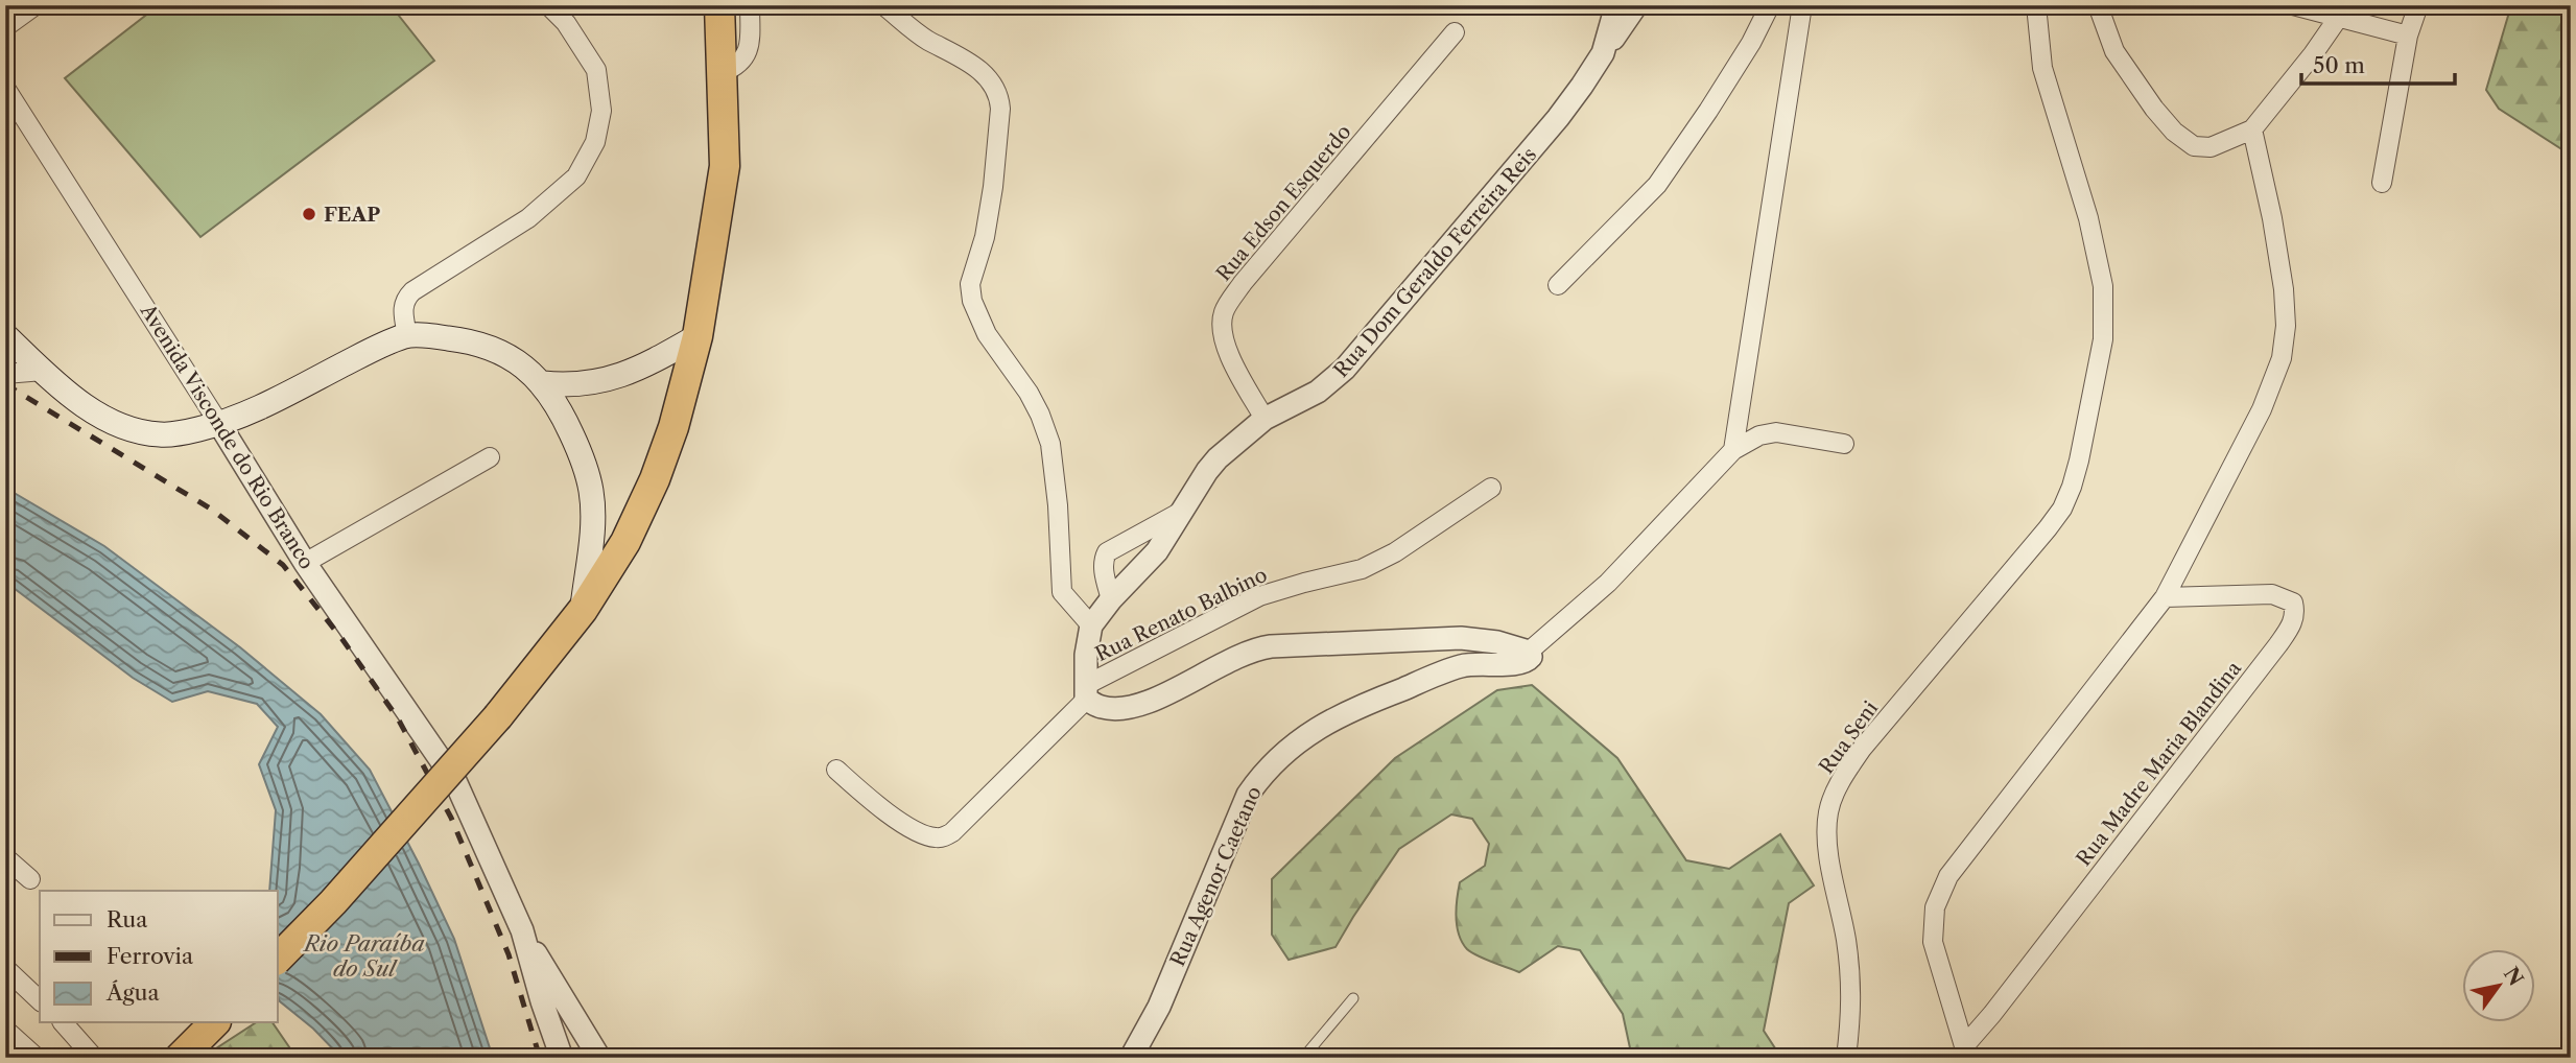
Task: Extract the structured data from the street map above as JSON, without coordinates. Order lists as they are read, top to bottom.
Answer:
{
  "streets": {
    "street": [
      "Rua Edson Esquerdo",
      "Rua Dom Geraldo Ferreira Reis",
      "Avenida Visconde do Rio Branco",
      "Rua Renato Balbino",
      "Rua Seni",
      "Rua Madre Maria Blandina",
      "Rua Agenor Caetano"
    ]
  },
  "crossings": [
    ["Rua Edson Esquerdo", "Rua Dom Geraldo Ferreira Reis"],
    ["Rua Dom Geraldo Ferreira Reis", "Rua Renato Balbino"]
  ],
  "water": ["Rio Paraíba do Sul"],
  "places": ["FEAP"],
  "legend": ["Rua", "Ferrovia", "Água"],
  "scale_bar": "50 m",
  "north": "top right"
}
